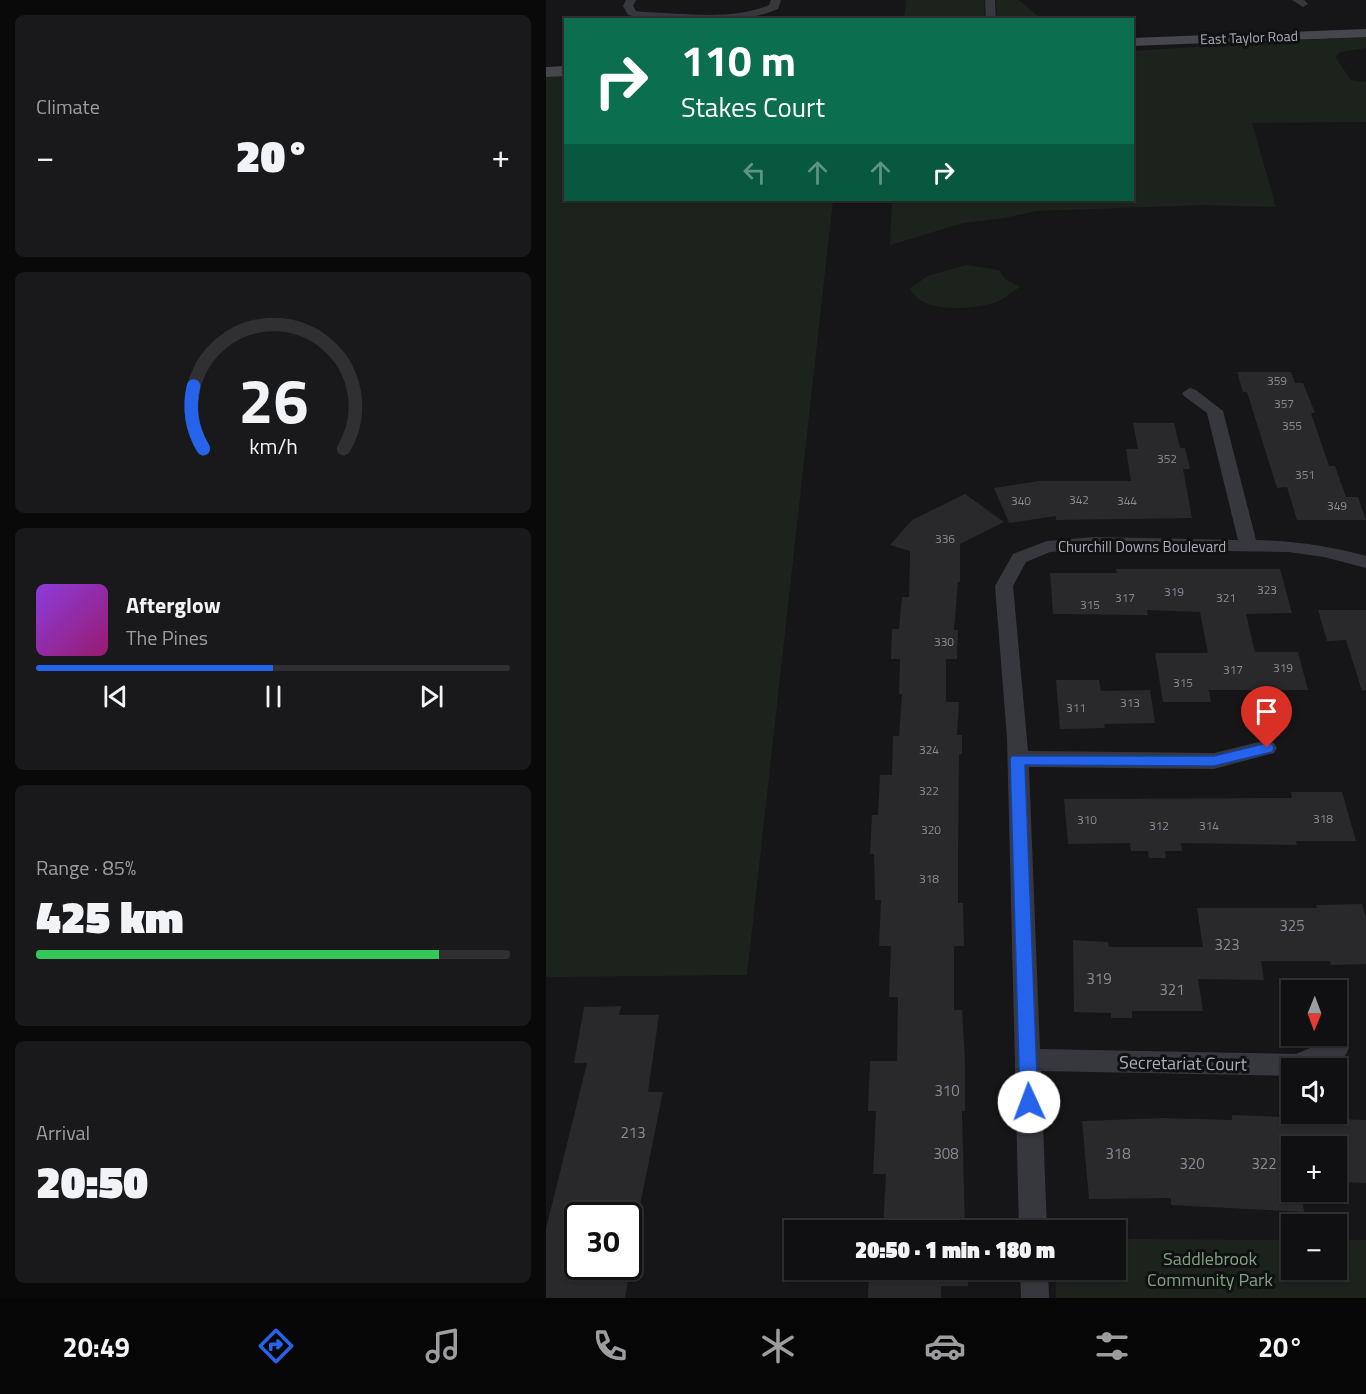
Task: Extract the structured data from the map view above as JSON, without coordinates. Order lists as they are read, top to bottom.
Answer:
{
  "streets": {
    "main road": ["East Taylor Road"],
    "street": ["Churchill Downs Boulevard", "Secretariat Court"]
  },
  "crossings": [
    ["Churchill Downs Boulevard", "Secretariat Court"]
  ],
  "parks": ["Saddlebrook Community Park"],
  "house_numbers": [
    "359",
    "357",
    "355",
    "352",
    "351",
    "342",
    "340",
    "344",
    "349",
    "336",
    "323",
    "319",
    "317",
    "321",
    "315",
    "330",
    "319",
    "317",
    "315",
    "313",
    "311",
    "324",
    "322",
    "318",
    "310",
    "312",
    "314",
    "320",
    "318",
    "325",
    "323",
    "319",
    "321",
    "310",
    "213",
    "308",
    "318",
    "320",
    "322"
  ],
  "north": "bottom",
  "page": {
    "tile": [
      "Climate",
      ["Range · 85%", "425 km"],
      ["Arrival", "20:50"]
    ],
    "turn": ["110 m", "Stakes Court"],
    "heat": ["−", "20°", "+"],
    "song": ["Afterglow", "The Pines"],
    "map_buttons": ["+", "−"],
    "limit": "30",
    "trip": "20:50 · 1 min · 180 m",
    "tabs": ["20:49", "20°"],
    "gauge": ["26", "km/h"]
  }
}
